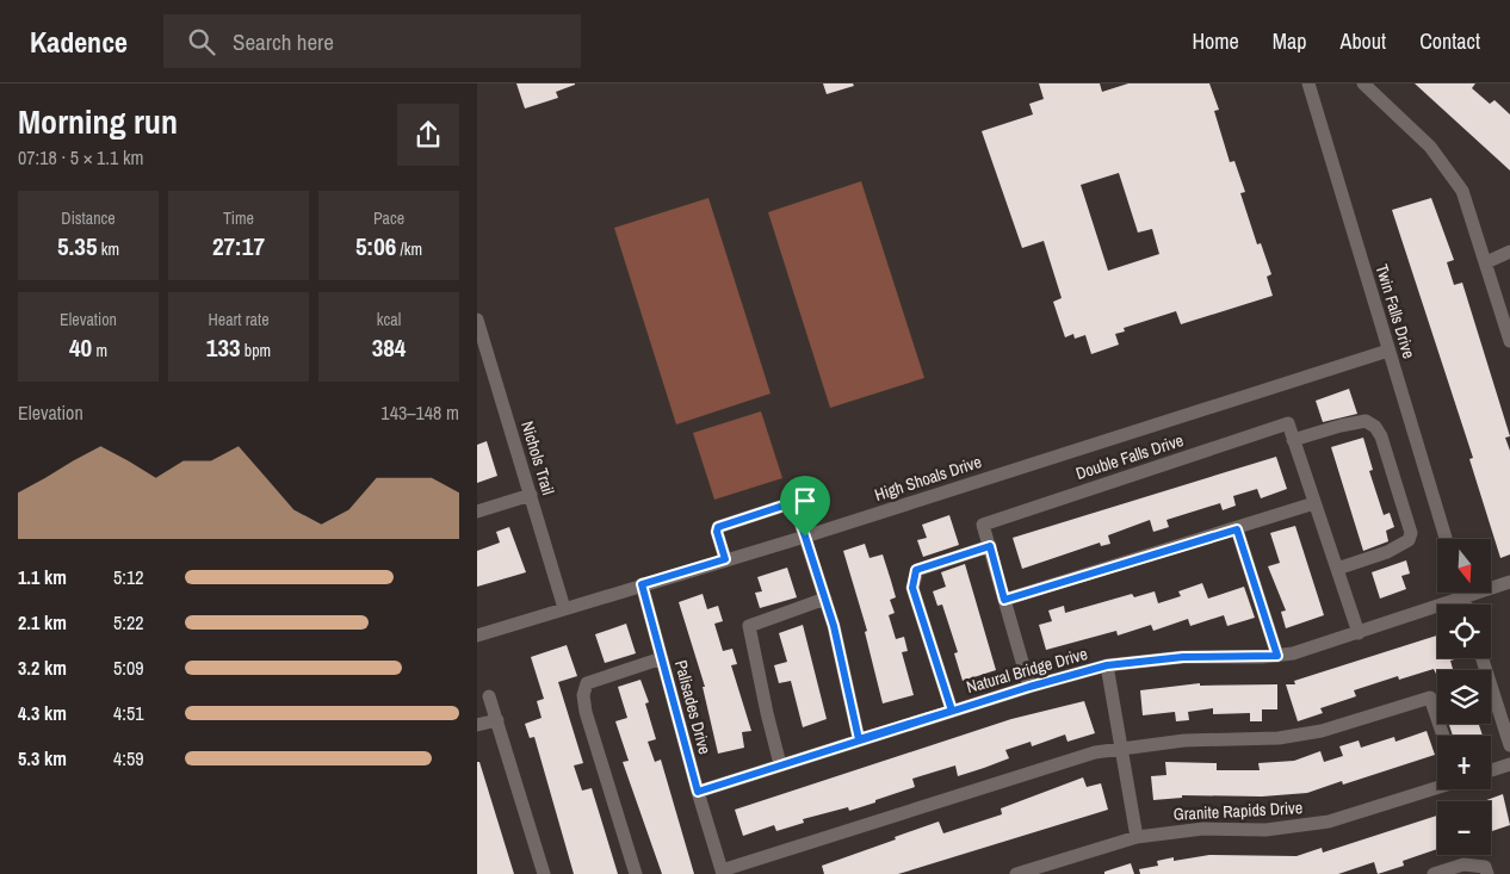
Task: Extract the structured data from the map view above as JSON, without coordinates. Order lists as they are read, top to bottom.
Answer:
{
  "streets": {
    "street": [
      "Twin Falls Drive",
      "Double Falls Drive",
      "Nichols Trail",
      "High Shoals Drive",
      "Natural Bridge Drive",
      "Palisades Drive",
      "Granite Rapids Drive"
    ]
  },
  "crossings": [
    ["Twin Falls Drive", "High Shoals Drive"],
    ["Nichols Trail", "High Shoals Drive"],
    ["High Shoals Drive", "Palisades Drive"],
    ["Natural Bridge Drive", "Palisades Drive"]
  ],
  "north": "bottom",
  "page": {
    "header": "Kadence",
    "search": "Search here",
    "nav": [
      "Home",
      "Map",
      "About",
      "Contact"
    ],
    "heading": ["Morning run", "07:18 · 5 × 1.1 km"],
    "stats": [
      ["Distance", "5.35 km"],
      ["Time", "27:17"],
      ["Pace", "5:06 /km"],
      ["Elevation", "40 m"],
      ["Heart rate", "133 bpm"],
      ["kcal", "384"]
    ],
    "chart": ["Elevation", "143–148 m"],
    "map_buttons": ["+", "−"],
    "list": [
      {
        "name": "1.1 km",
        "note": "5:12"
      },
      {
        "name": "2.1 km",
        "note": "5:22"
      },
      {
        "name": "3.2 km",
        "note": "5:09"
      },
      {
        "name": "4.3 km",
        "note": "4:51"
      },
      {
        "name": "5.3 km",
        "note": "4:59"
      }
    ]
  }
}
